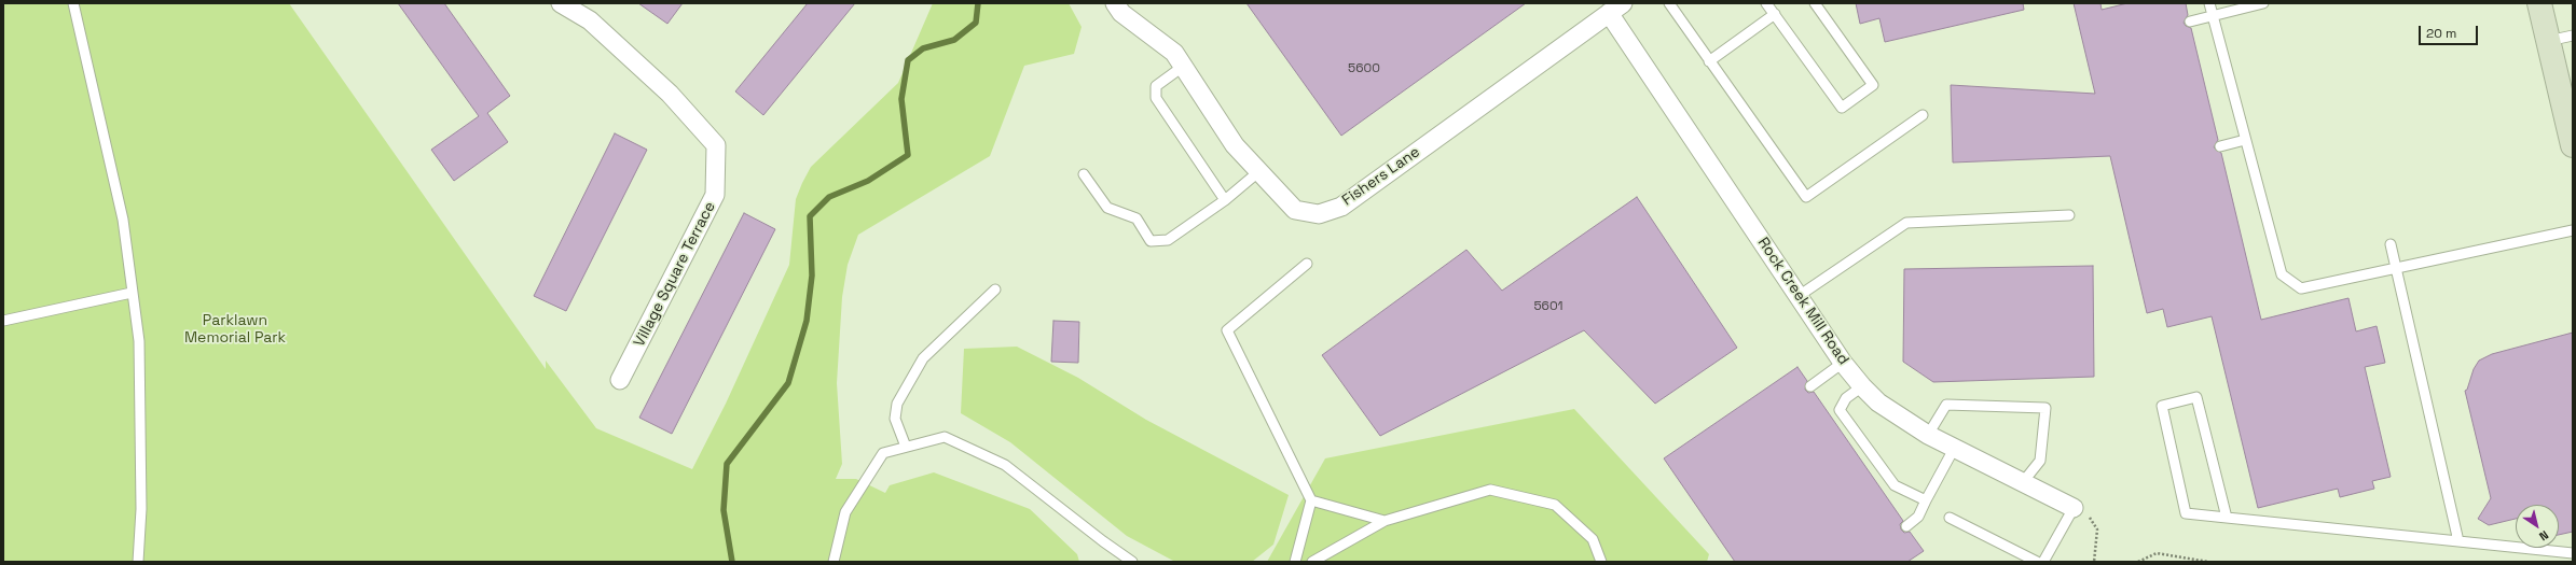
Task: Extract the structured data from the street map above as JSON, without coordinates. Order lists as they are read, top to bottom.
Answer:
{
  "streets": {
    "street": ["Fishers Lane", "Village Square Terrace", "Rock Creek Mill Road"]
  },
  "crossings": [
    ["Fishers Lane", "Rock Creek Mill Road"]
  ],
  "parks": ["Parklawn Memorial Park"],
  "house_numbers": ["5600", "5601"],
  "scale_bar": "20 m",
  "north": "bottom right"
}
